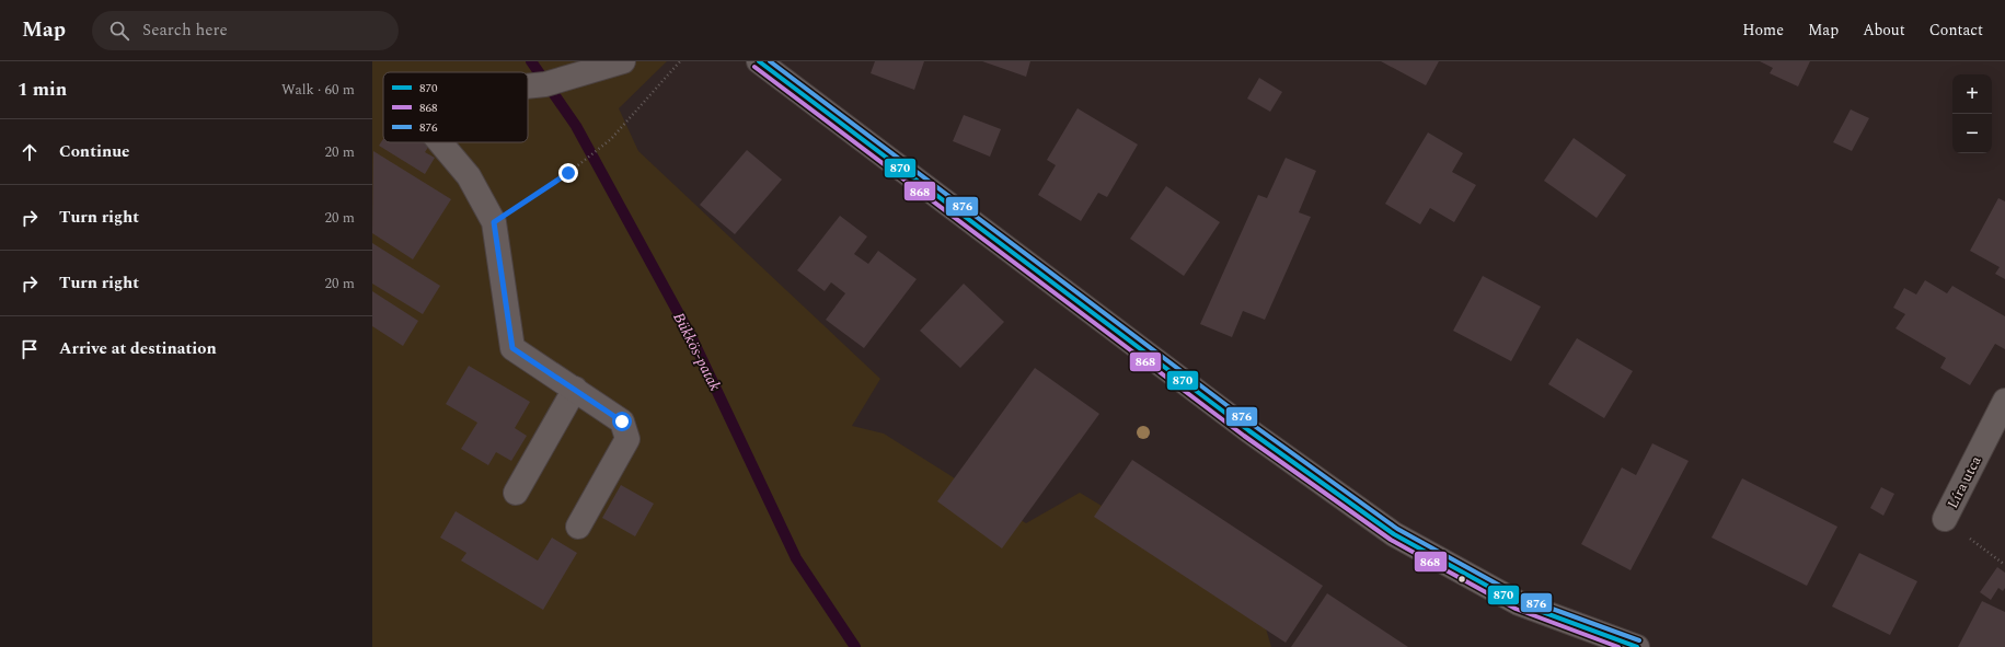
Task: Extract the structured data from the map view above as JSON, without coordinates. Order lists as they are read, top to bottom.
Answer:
{
  "streets": {
    "main road": ["Líra utca"]
  },
  "water": ["Bükkös-patak"],
  "lines": ["transit line 870", "transit line 876", "transit line 868"],
  "legend": ["870", "868", "876"],
  "page": {
    "header": "Map",
    "search": "Search here",
    "nav": [
      "Home",
      "Map",
      "About",
      "Contact"
    ],
    "heading": ["1 min", "Walk · 60 m"],
    "map_buttons": ["+", "−"],
    "list": [
      ["Continue", "20 m"],
      ["Turn right", "20 m"],
      ["Turn right", "20 m"],
      "Arrive at destination"
    ]
  }
}
